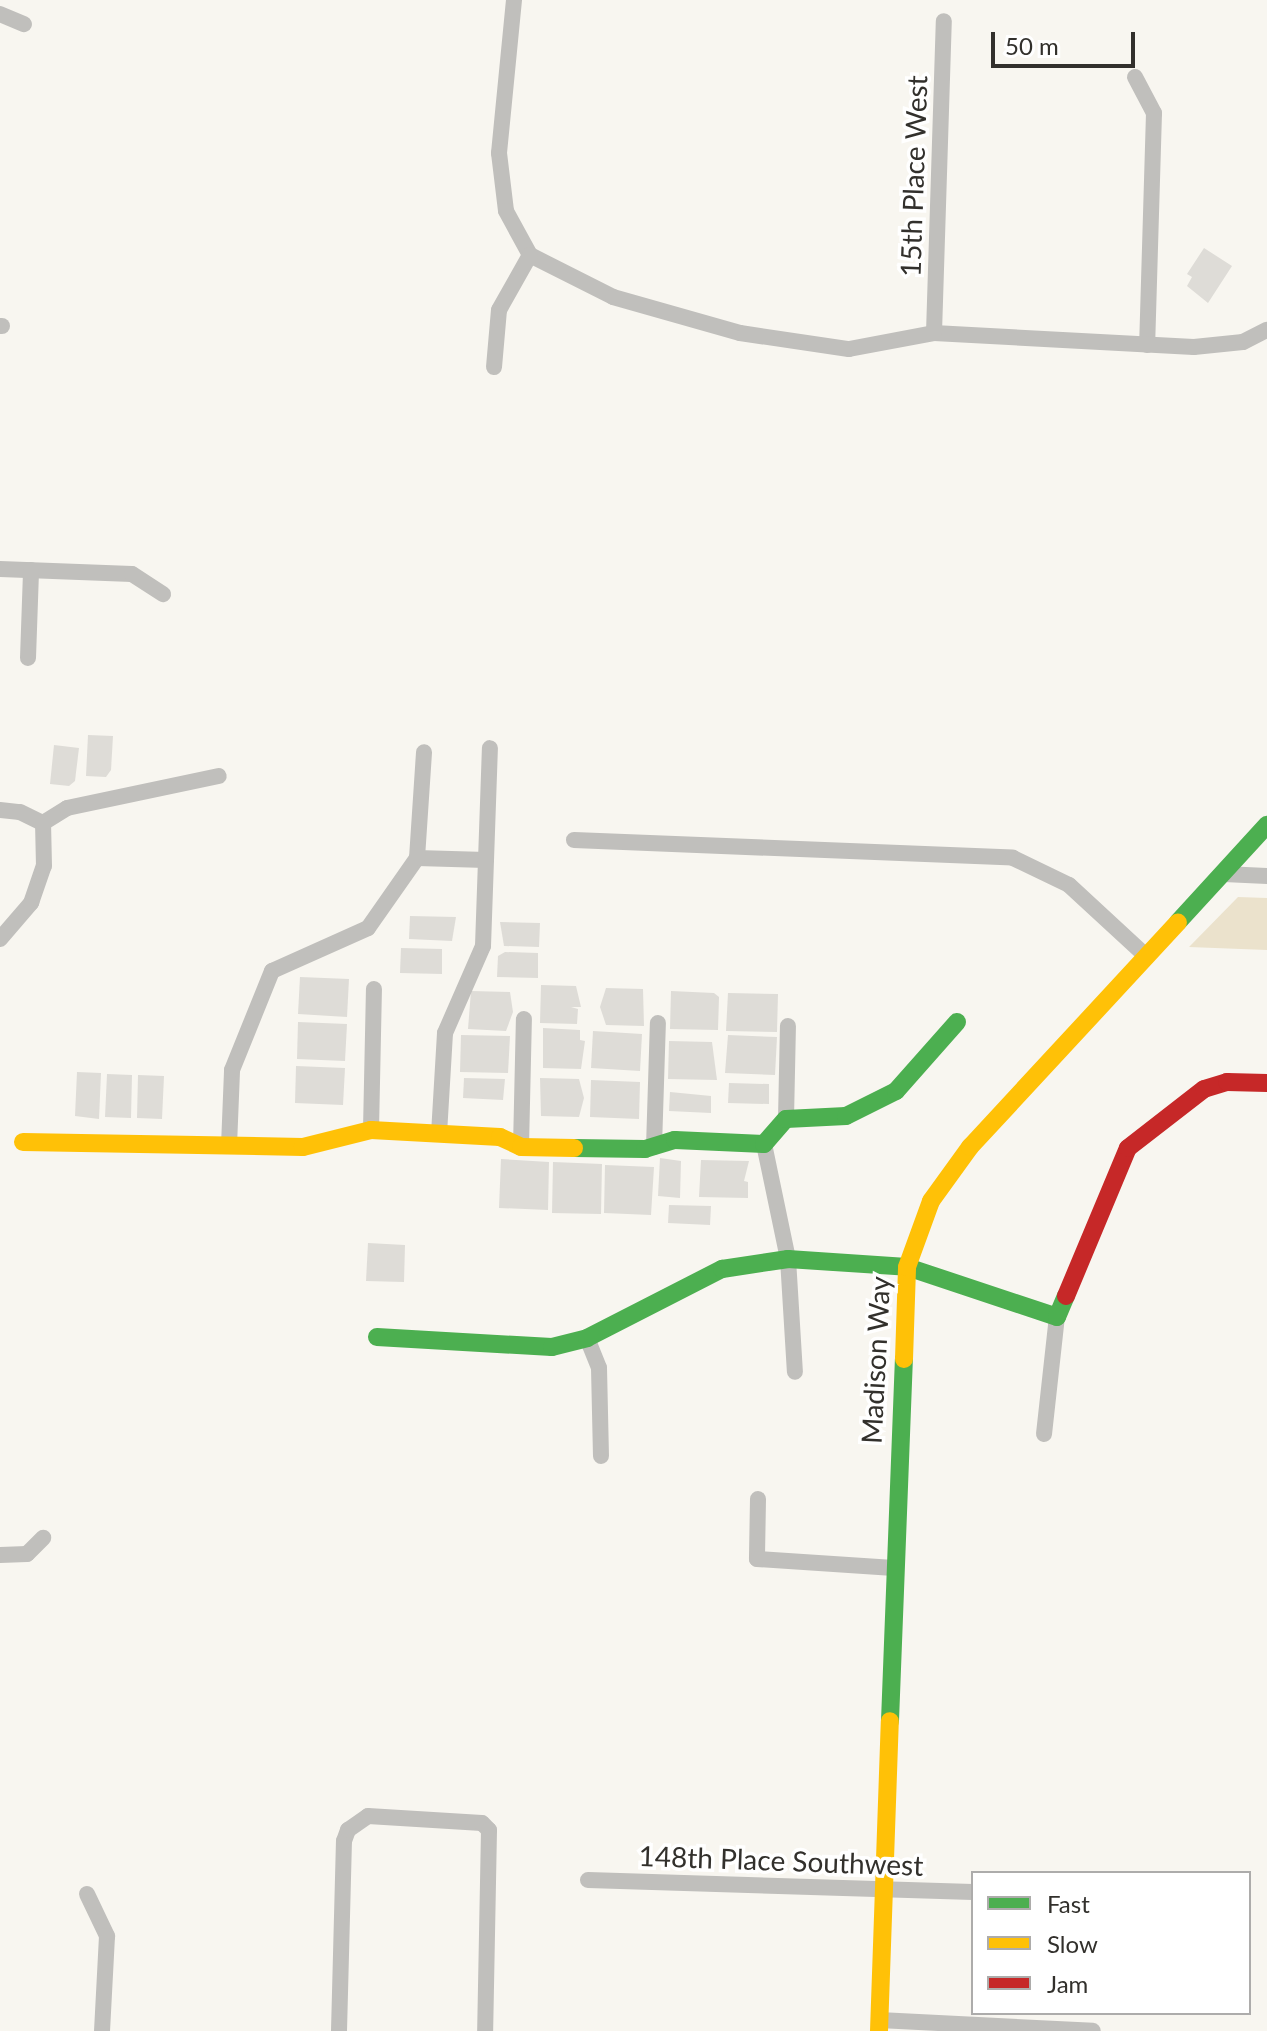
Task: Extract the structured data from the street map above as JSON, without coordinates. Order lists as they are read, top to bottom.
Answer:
{
  "streets": {
    "street": ["15th Place West", "Madison Way", "148th Place Southwest"]
  },
  "crossings": [
    ["Madison Way", "148th Place Southwest"]
  ],
  "legend": ["Fast", "Slow", "Jam"],
  "scale_bar": "50 m"
}
